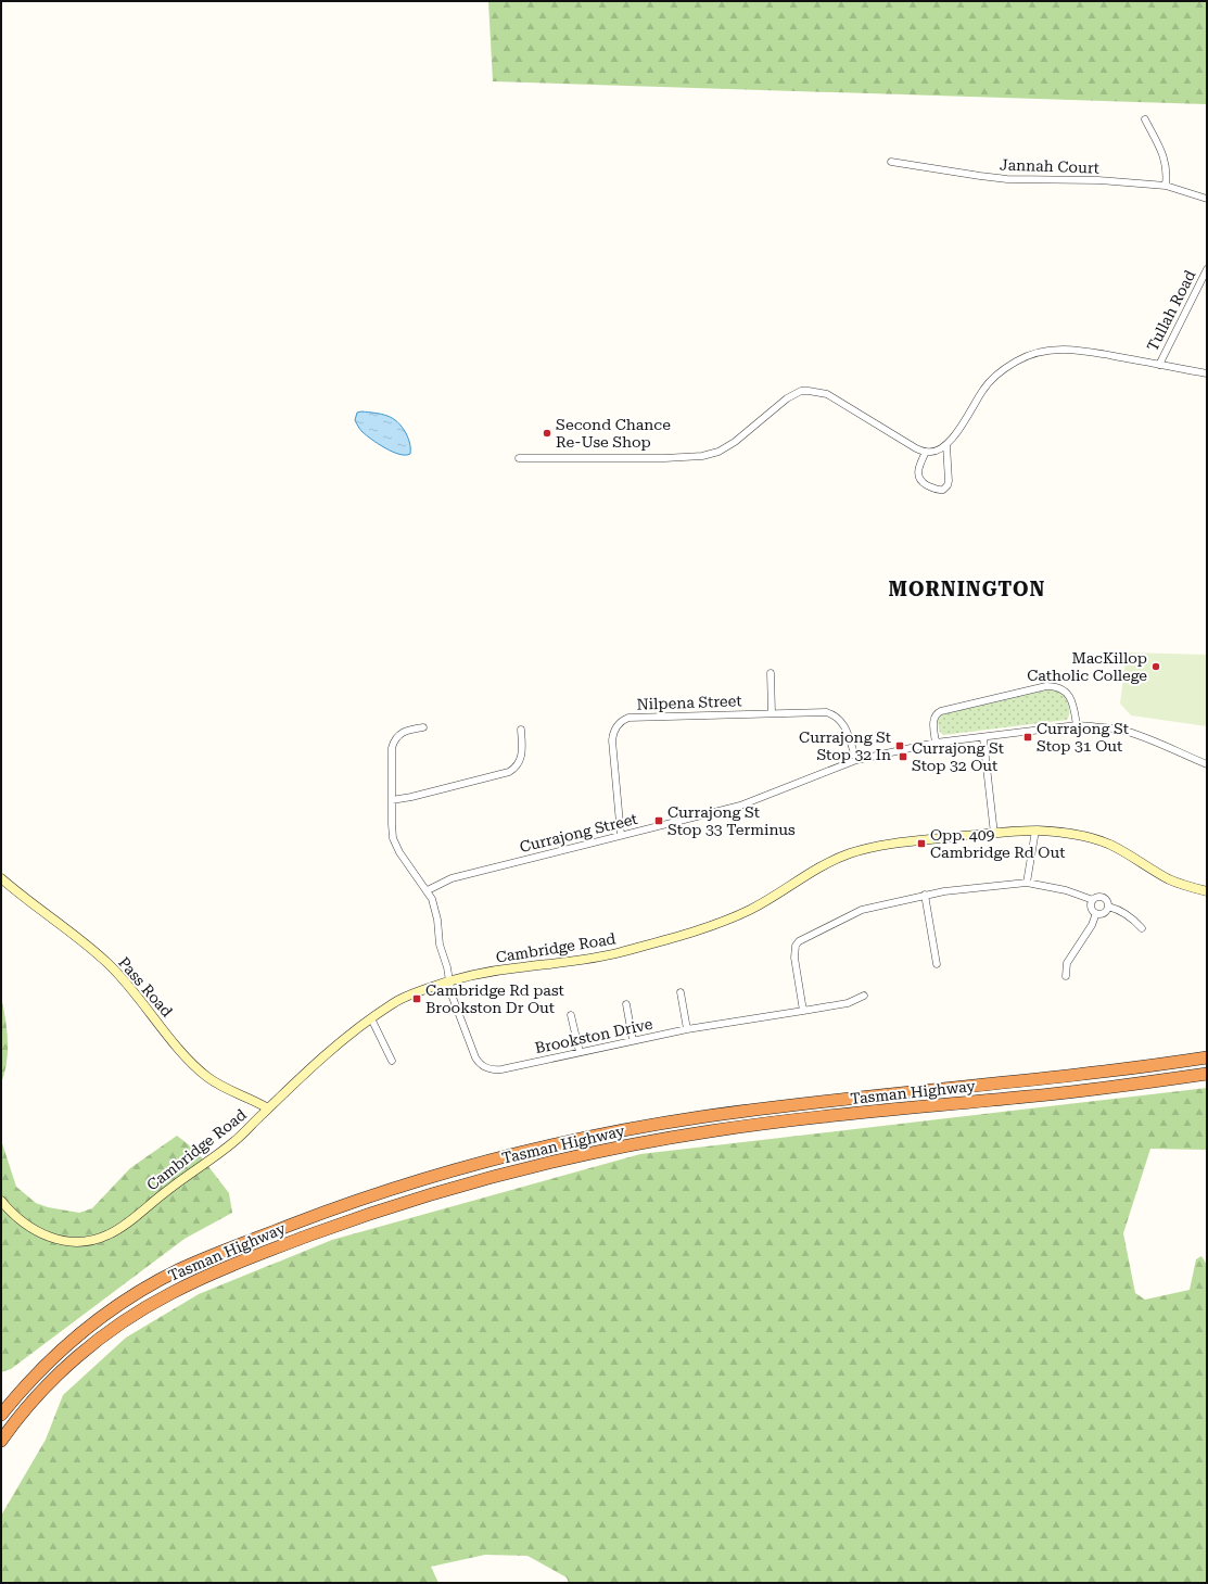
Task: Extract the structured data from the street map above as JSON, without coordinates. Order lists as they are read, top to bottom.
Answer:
{
  "streets": {
    "highway": ["Tasman Highway"],
    "main road": ["Cambridge Road", "Pass Road"],
    "street": [
      "Jannah Court",
      "Tullah Road",
      "Nilpena Street",
      "Currajong Street",
      "Brookston Drive"
    ]
  },
  "crossings": [
    ["Nilpena Street", "Currajong Street"],
    ["Cambridge Road", "Pass Road"],
    ["Cambridge Road", "Brookston Drive"]
  ],
  "districts": ["MORNINGTON"],
  "places": {
    "other": ["Second Chance Re-Use Shop", "MacKillop Catholic College"],
    "transit": [
      "Currajong St Stop 31 Out",
      "Currajong St Stop 32 In",
      "Currajong St Stop 32 Out",
      "Currajong St Stop 33 Terminus",
      "Opp. 409 Cambridge Rd Out",
      "Cambridge Rd past Brookston Dr Out"
    ]
  }
}
